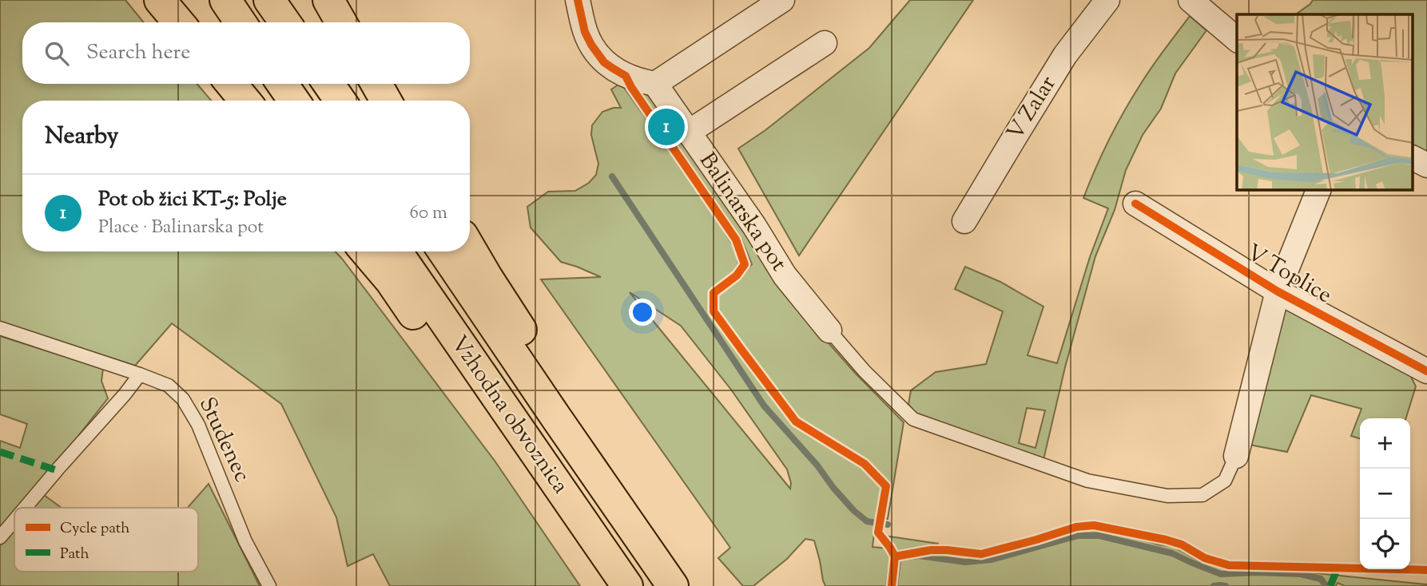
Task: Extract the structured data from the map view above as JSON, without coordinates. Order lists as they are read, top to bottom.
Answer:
{
  "streets": {
    "highway": ["Vzhodna obvoznica"],
    "street": ["V Zalar", "Balinarska pot", "V Toplice"],
    "lane": ["Studenec"]
  },
  "legend": ["Cycle path", "Path"],
  "page": {
    "search": "Search here",
    "heading": "Nearby",
    "pins": "1",
    "list": [
      {
        "mark": "1",
        "name": "Pot ob žici KT-5: Polje",
        "note": "Place · Balinarska pot",
        "value": "60 m"
      }
    ],
    "map_buttons": ["+", "−"]
  }
}
